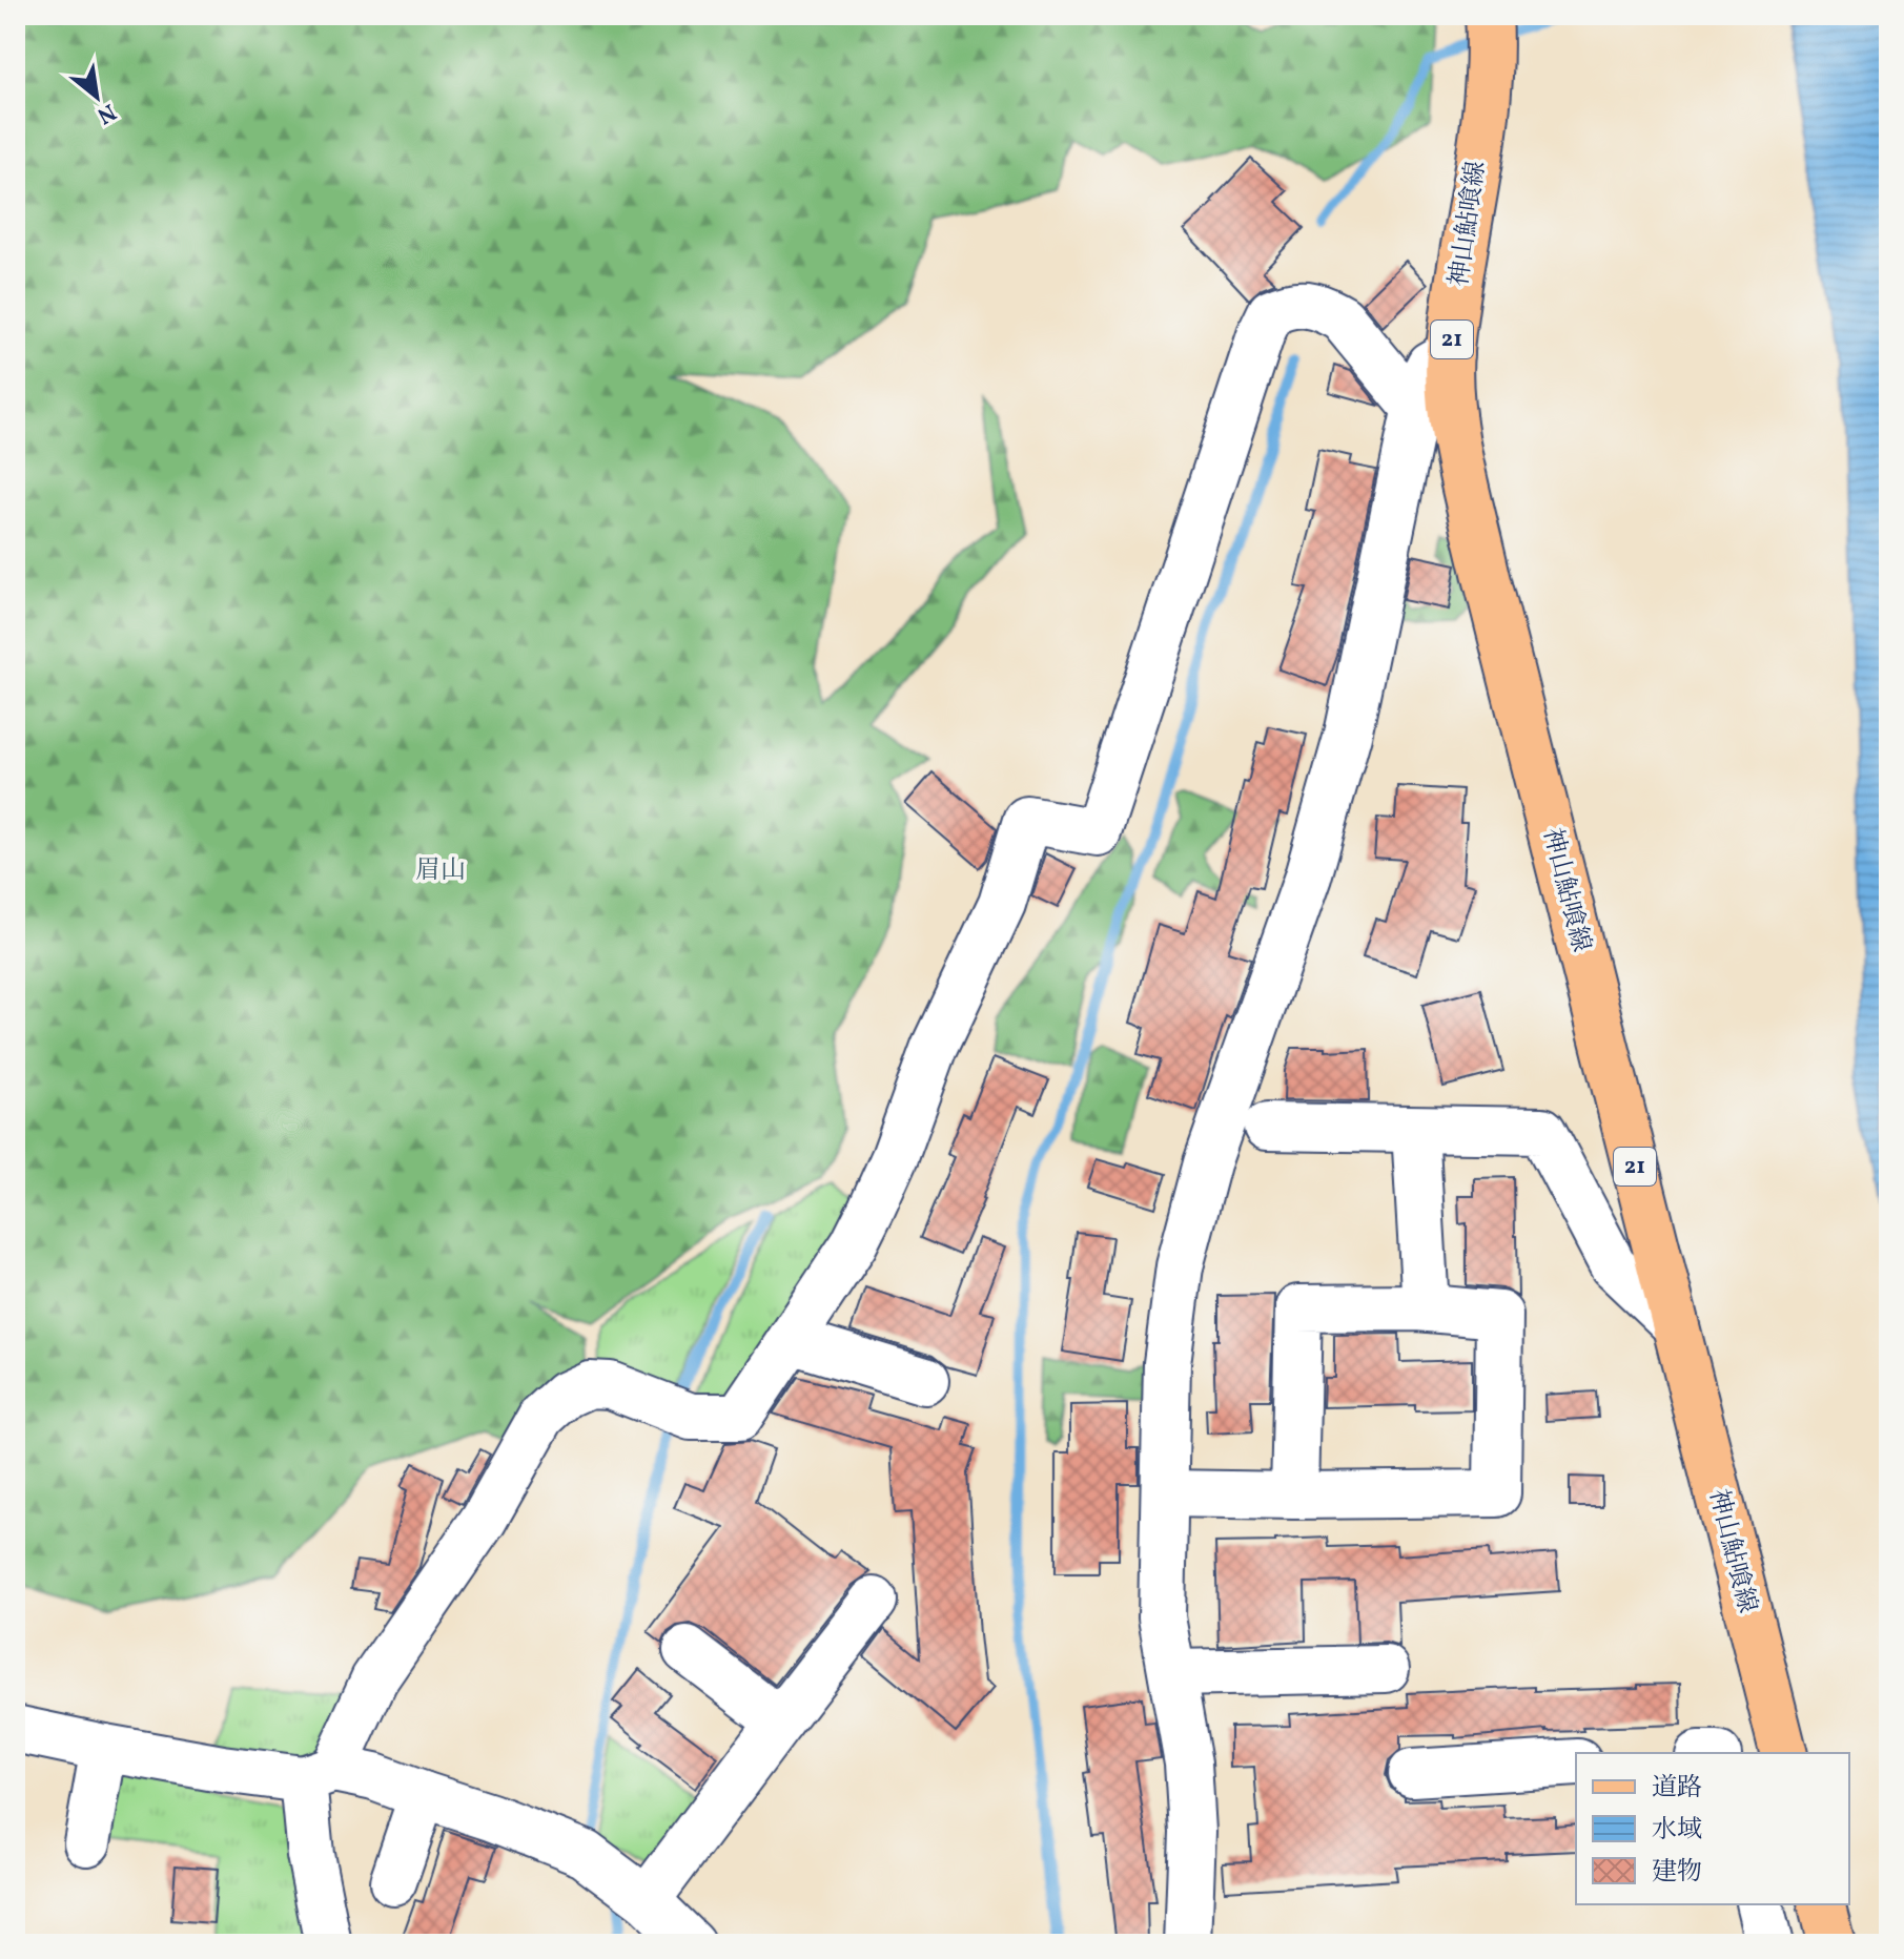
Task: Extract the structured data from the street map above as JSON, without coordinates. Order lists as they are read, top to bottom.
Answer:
{
  "streets": {
    "main road": ["神山鮎喰線", "21"]
  },
  "parks": ["眉山"],
  "legend": ["道路", "水域", "建物"],
  "north": "bottom right"
}
